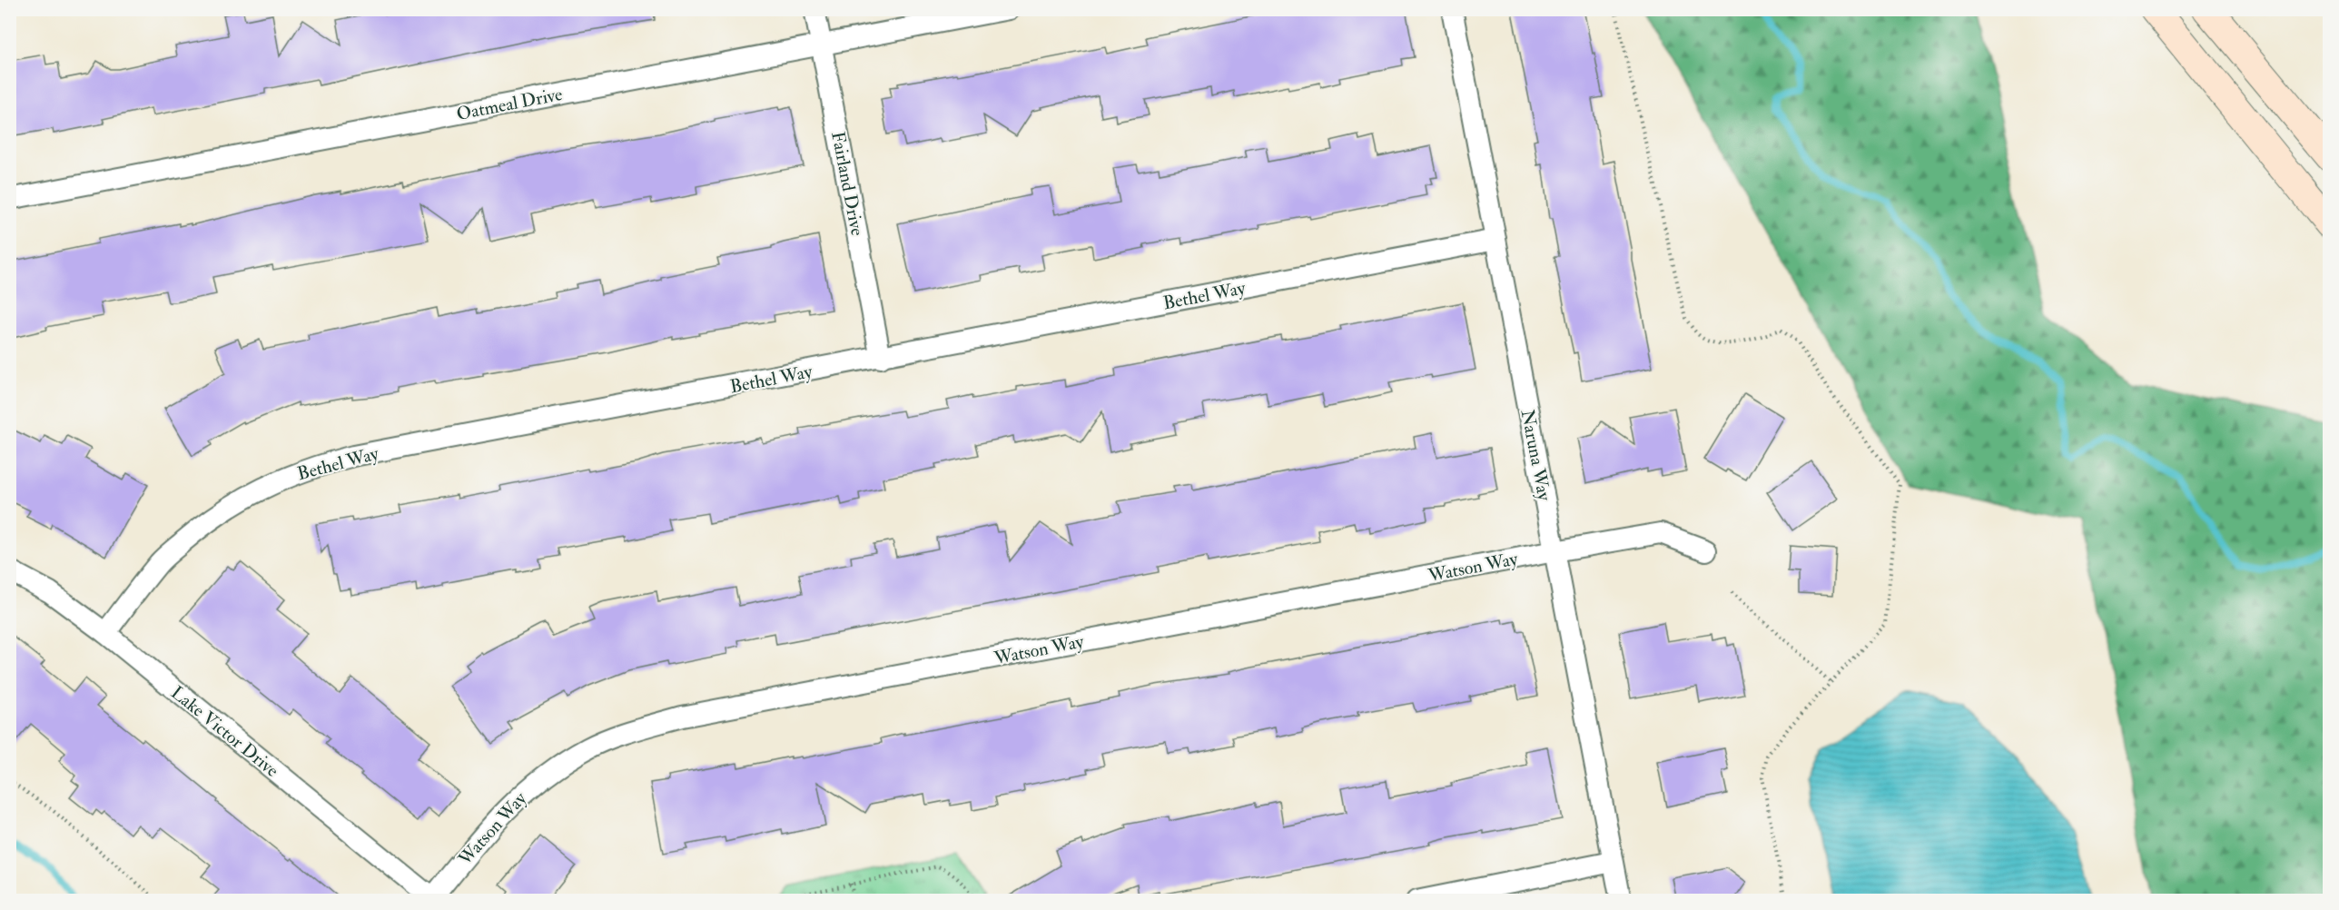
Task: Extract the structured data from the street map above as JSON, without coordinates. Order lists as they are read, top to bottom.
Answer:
{
  "streets": {
    "street": [
      "Oatmeal Drive",
      "Fairland Drive",
      "Bethel Way",
      "Naruna Way",
      "Watson Way",
      "Lake Victor Drive"
    ]
  },
  "crossings": [
    ["Oatmeal Drive", "Fairland Drive"],
    ["Fairland Drive", "Bethel Way"],
    ["Bethel Way", "Naruna Way"],
    ["Bethel Way", "Lake Victor Drive"],
    ["Naruna Way", "Watson Way"],
    ["Watson Way", "Lake Victor Drive"]
  ]
}
